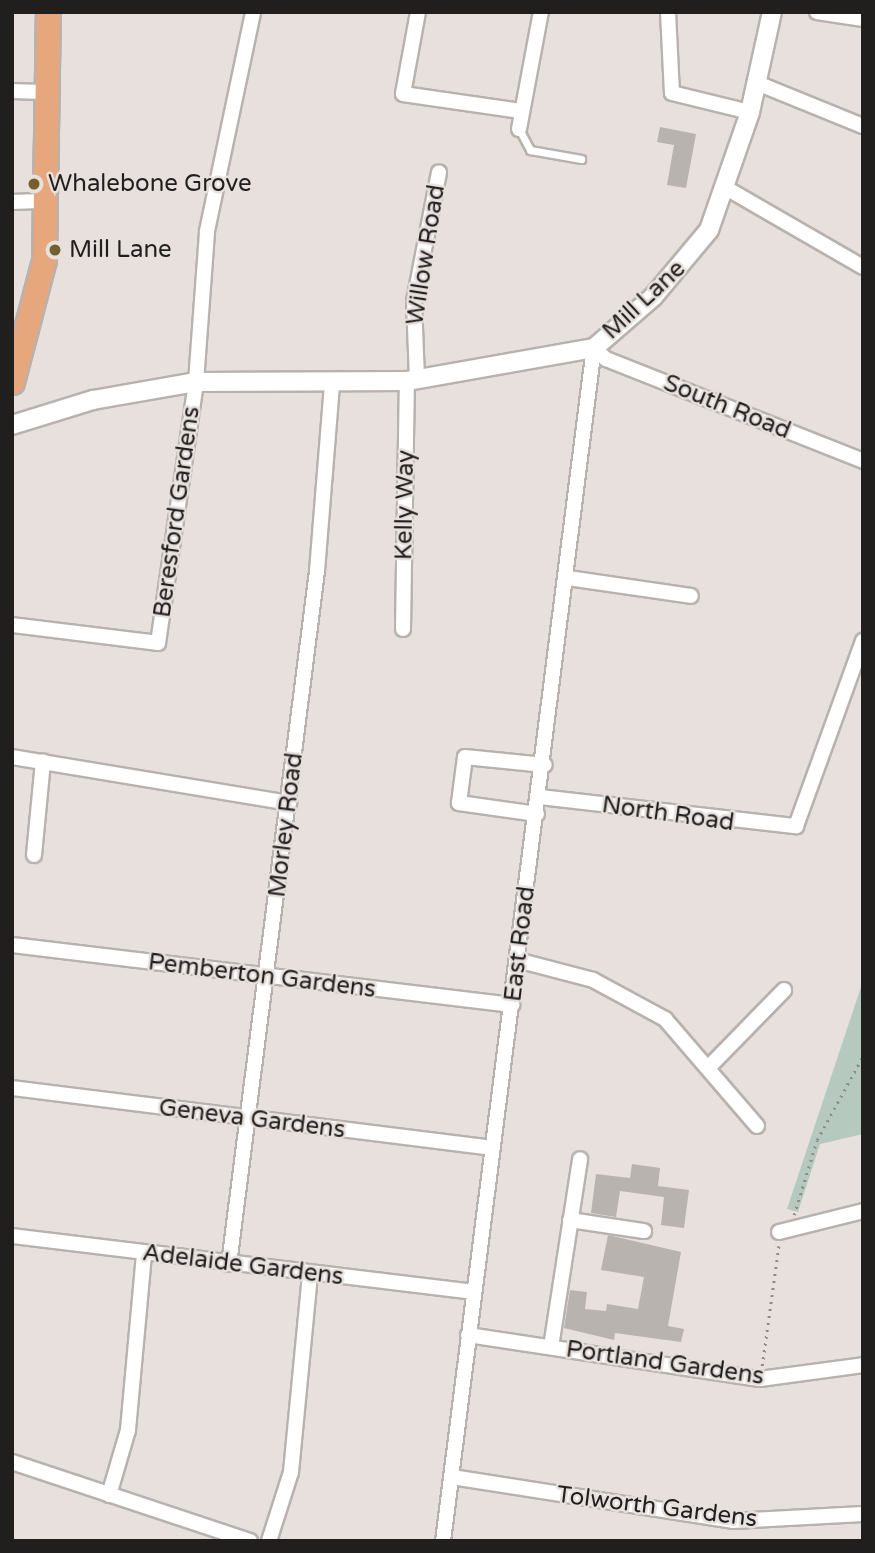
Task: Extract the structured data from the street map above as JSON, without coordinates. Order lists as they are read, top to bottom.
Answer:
{
  "streets": {
    "street": [
      "Willow Road",
      "Mill Lane",
      "South Road",
      "Kelly Way",
      "Beresford Gardens",
      "North Road",
      "Morley Road",
      "East Road",
      "Pemberton Gardens",
      "Geneva Gardens",
      "Adelaide Gardens",
      "Portland Gardens",
      "Tolworth Gardens"
    ]
  },
  "crossings": [
    ["Willow Road", "Mill Lane"],
    ["Willow Road", "Kelly Way"],
    ["Mill Lane", "South Road"],
    ["Mill Lane", "Kelly Way"],
    ["Mill Lane", "Beresford Gardens"],
    ["Mill Lane", "Morley Road"],
    ["Mill Lane", "East Road"],
    ["South Road", "East Road"],
    ["North Road", "East Road"],
    ["Morley Road", "Pemberton Gardens"],
    ["Morley Road", "Geneva Gardens"],
    ["Morley Road", "Adelaide Gardens"],
    ["East Road", "Pemberton Gardens"],
    ["East Road", "Geneva Gardens"],
    ["East Road", "Adelaide Gardens"],
    ["East Road", "Portland Gardens"],
    ["East Road", "Tolworth Gardens"]
  ],
  "places": ["Whalebone Grove", "Mill Lane"]
}
